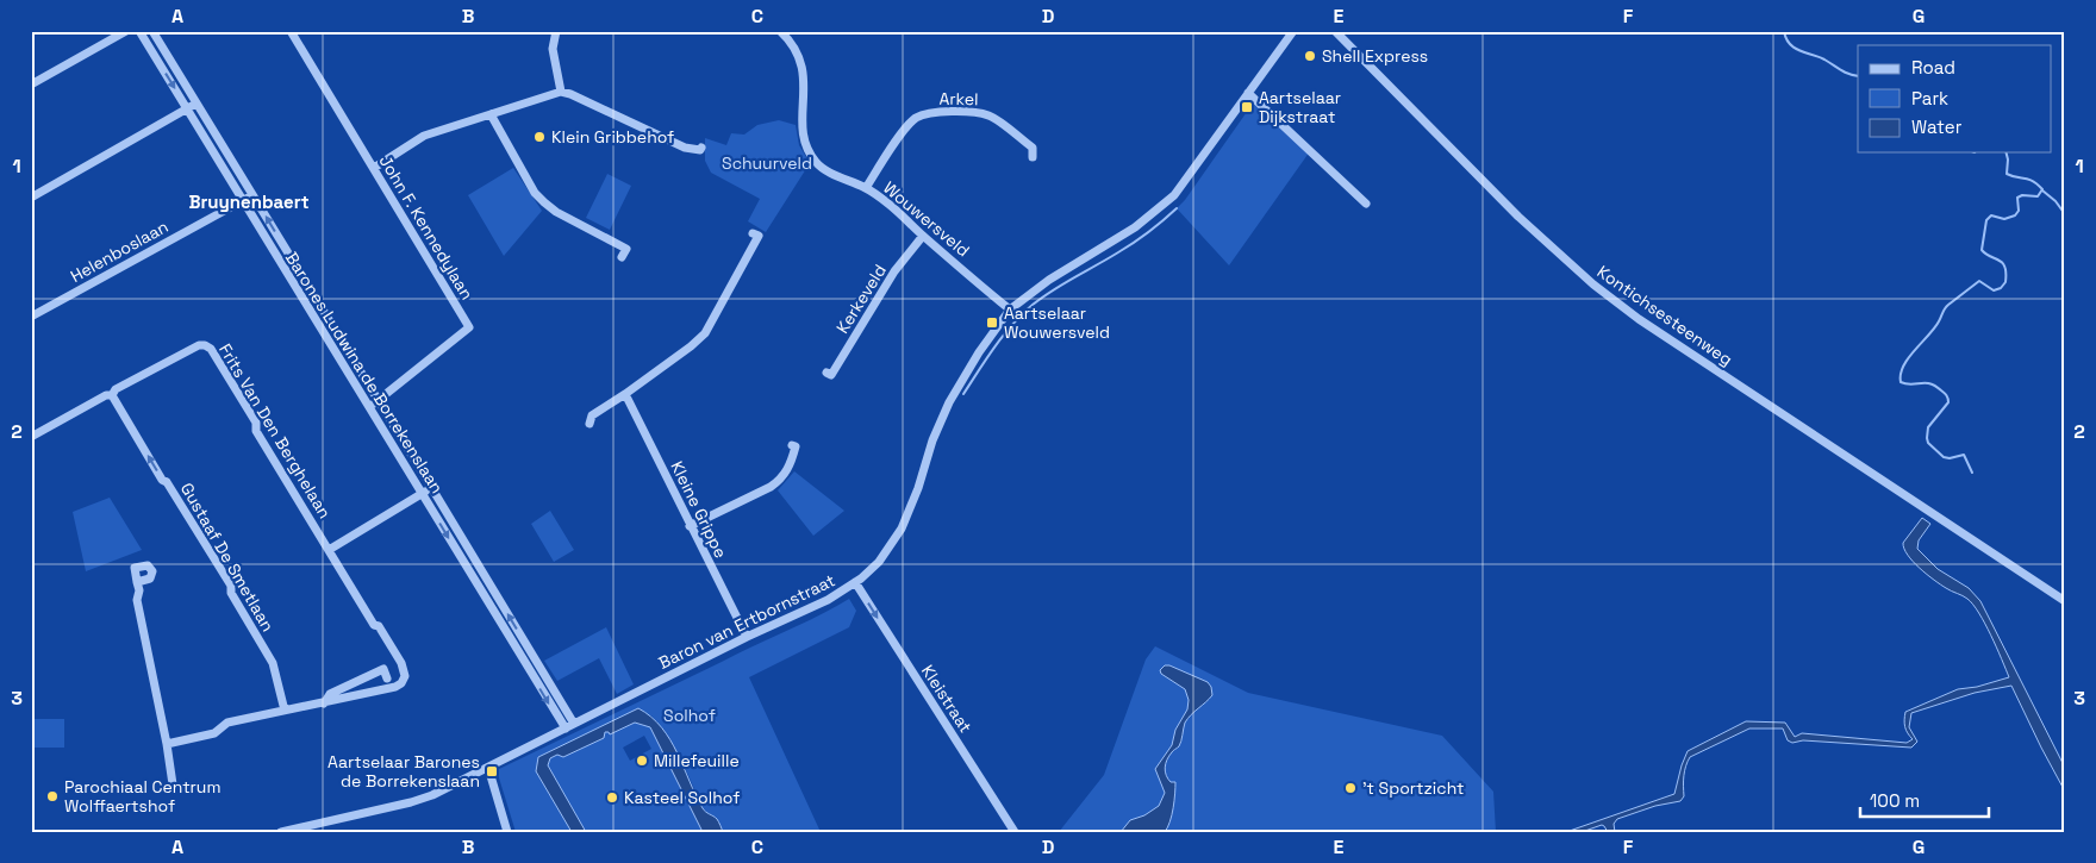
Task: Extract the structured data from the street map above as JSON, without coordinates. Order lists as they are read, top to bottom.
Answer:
{
  "streets": {
    "street": [
      "Arkel",
      "Wouwersveld",
      "John F. Kennedylaan",
      "Helenboslaan",
      "Kerkeveld",
      "Kontichsesteenweg",
      "Barones Ludwina de Borrekenslaan",
      "Frits Van Den Berghelaan",
      "Kleine Grippe",
      "Gustaaf De Smetlaan",
      "Baron van Ertbornstraat",
      "Kleistraat"
    ]
  },
  "crossings": [
    ["Arkel", "Wouwersveld"],
    ["Wouwersveld", "Kerkeveld"],
    ["Wouwersveld", "Baron van Ertbornstraat"],
    ["John F. Kennedylaan", "Barones Ludwina de Borrekenslaan"],
    ["Helenboslaan", "Barones Ludwina de Borrekenslaan"],
    ["Barones Ludwina de Borrekenslaan", "Baron van Ertbornstraat"],
    ["Frits Van Den Berghelaan", "Gustaaf De Smetlaan"],
    ["Kleine Grippe", "Baron van Ertbornstraat"],
    ["Baron van Ertbornstraat", "Kleistraat"]
  ],
  "one_way": ["Gustaaf De Smetlaan", "Kleistraat"],
  "districts": ["Bruynenbaert"],
  "parks": ["Schuurveld", "Solhof"],
  "places": {
    "other": [
      "Shell Express",
      "Klein Gribbehof",
      "Millefeuille",
      "'t Sportzicht",
      "Parochiaal Centrum Wolffaertshof",
      "Kasteel Solhof"
    ],
    "transit": ["Aartselaar Dijkstraat", "Aartselaar Wouwersveld", "Aartselaar Barones de Borrekenslaan"]
  },
  "legend": ["Road", "Park", "Water"],
  "scale_bar": "100 m",
  "grid": {
    "columns": [
      "A",
      "B",
      "C",
      "D",
      "E",
      "F",
      "G"
    ],
    "rows": ["1", "2", "3"]
  }
}
